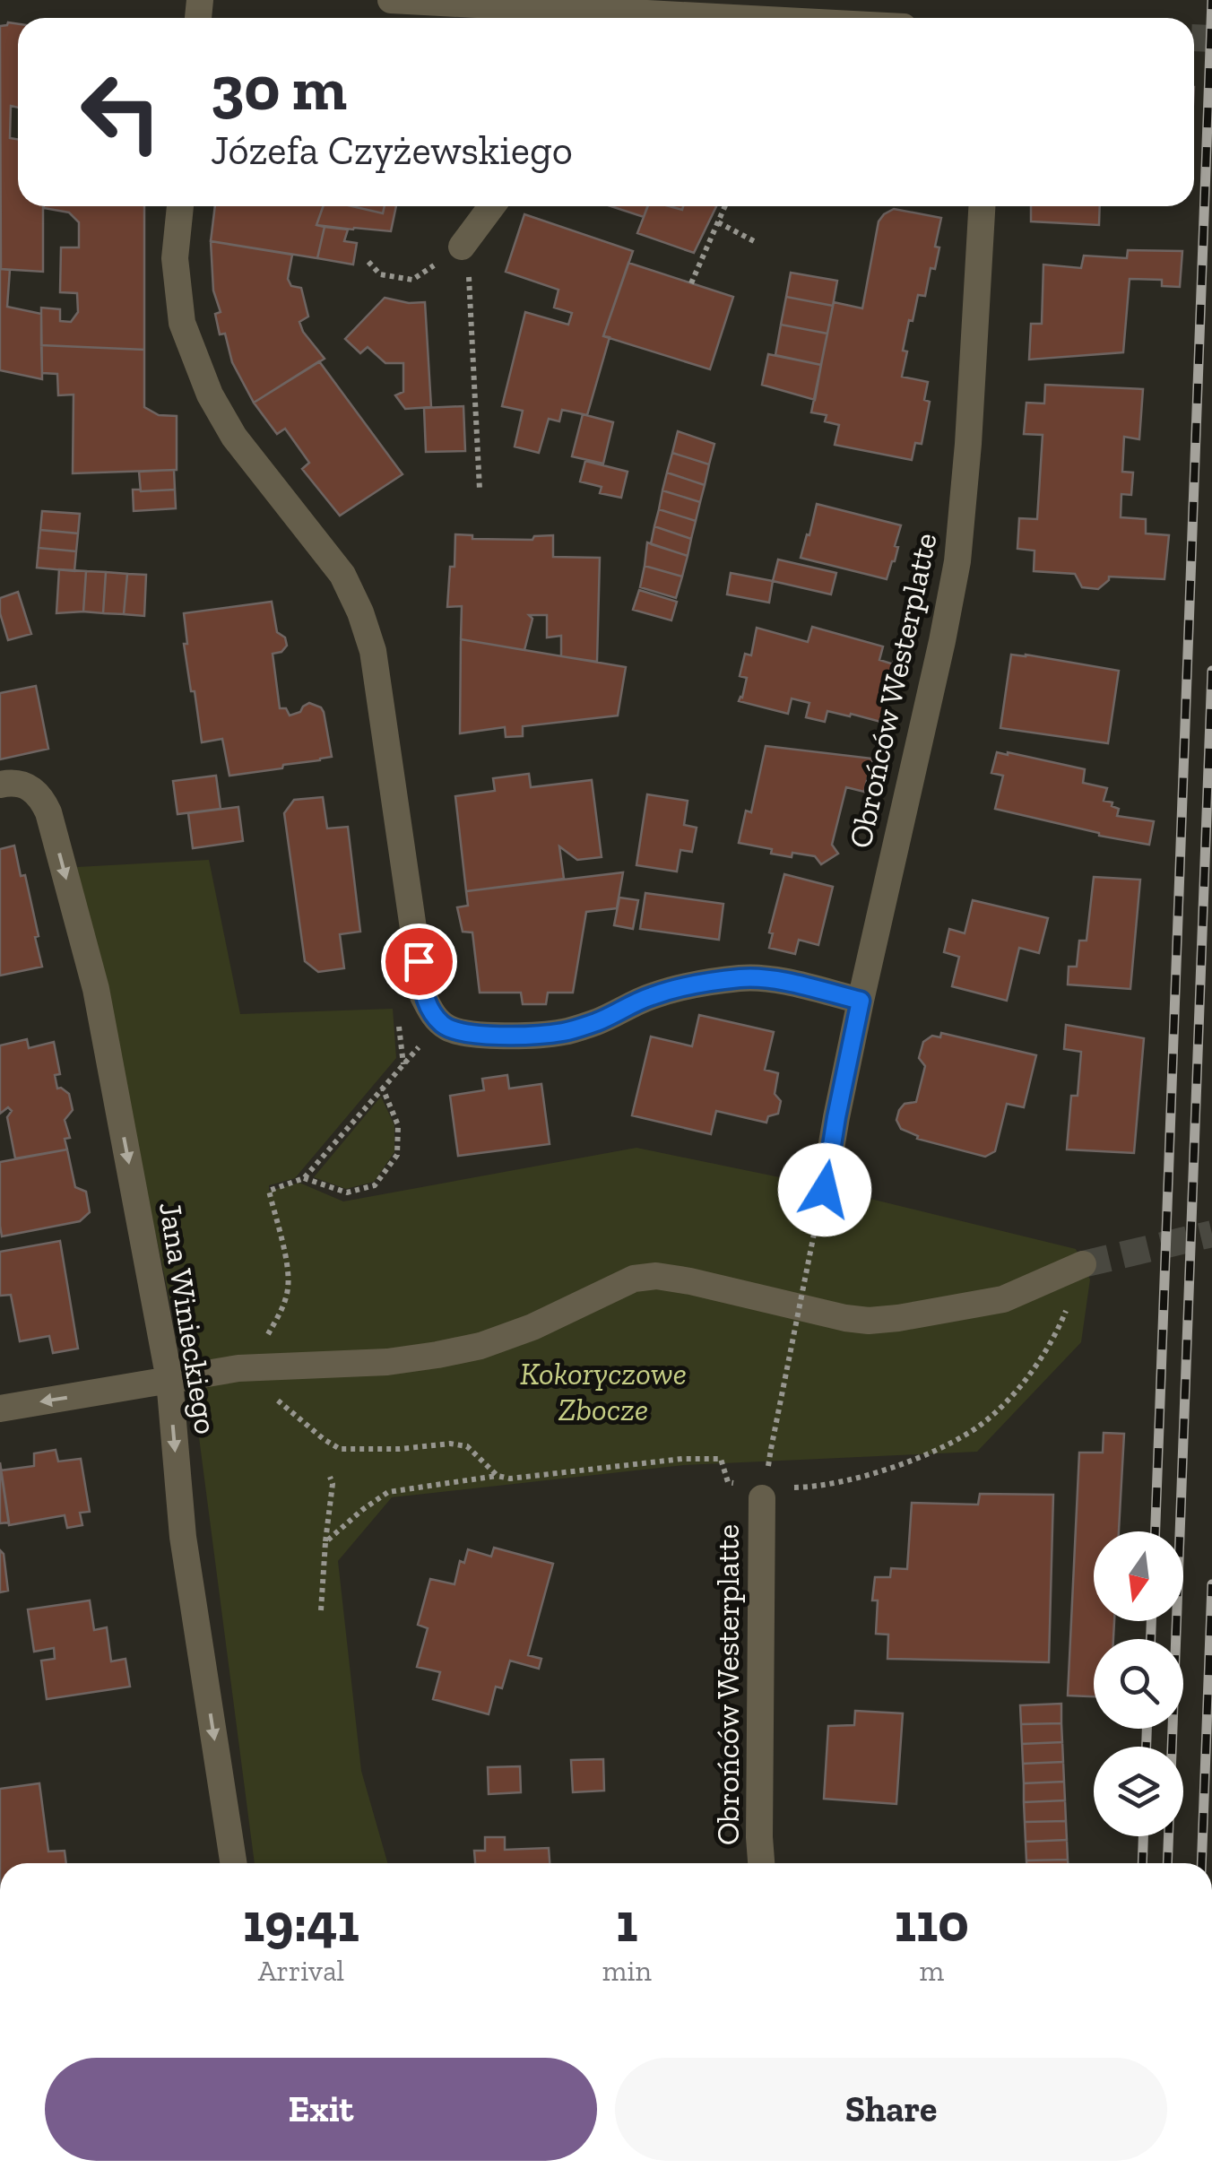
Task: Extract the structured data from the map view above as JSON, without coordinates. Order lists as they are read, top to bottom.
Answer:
{
  "streets": {
    "street": ["Obrońców Westerplatte", "Jana Winieckiego"]
  },
  "one_way": ["Jana Winieckiego"],
  "parks": ["Kokoryczowe Zbocze"],
  "north": "bottom",
  "page": {
    "turn": ["30 m", "Józefa Czyżewskiego"],
    "eta": [
      "19:41",
      "Arrival",
      "1",
      "min",
      "110",
      "m"
    ],
    "buttons": ["Exit", "Share"]
  }
}
